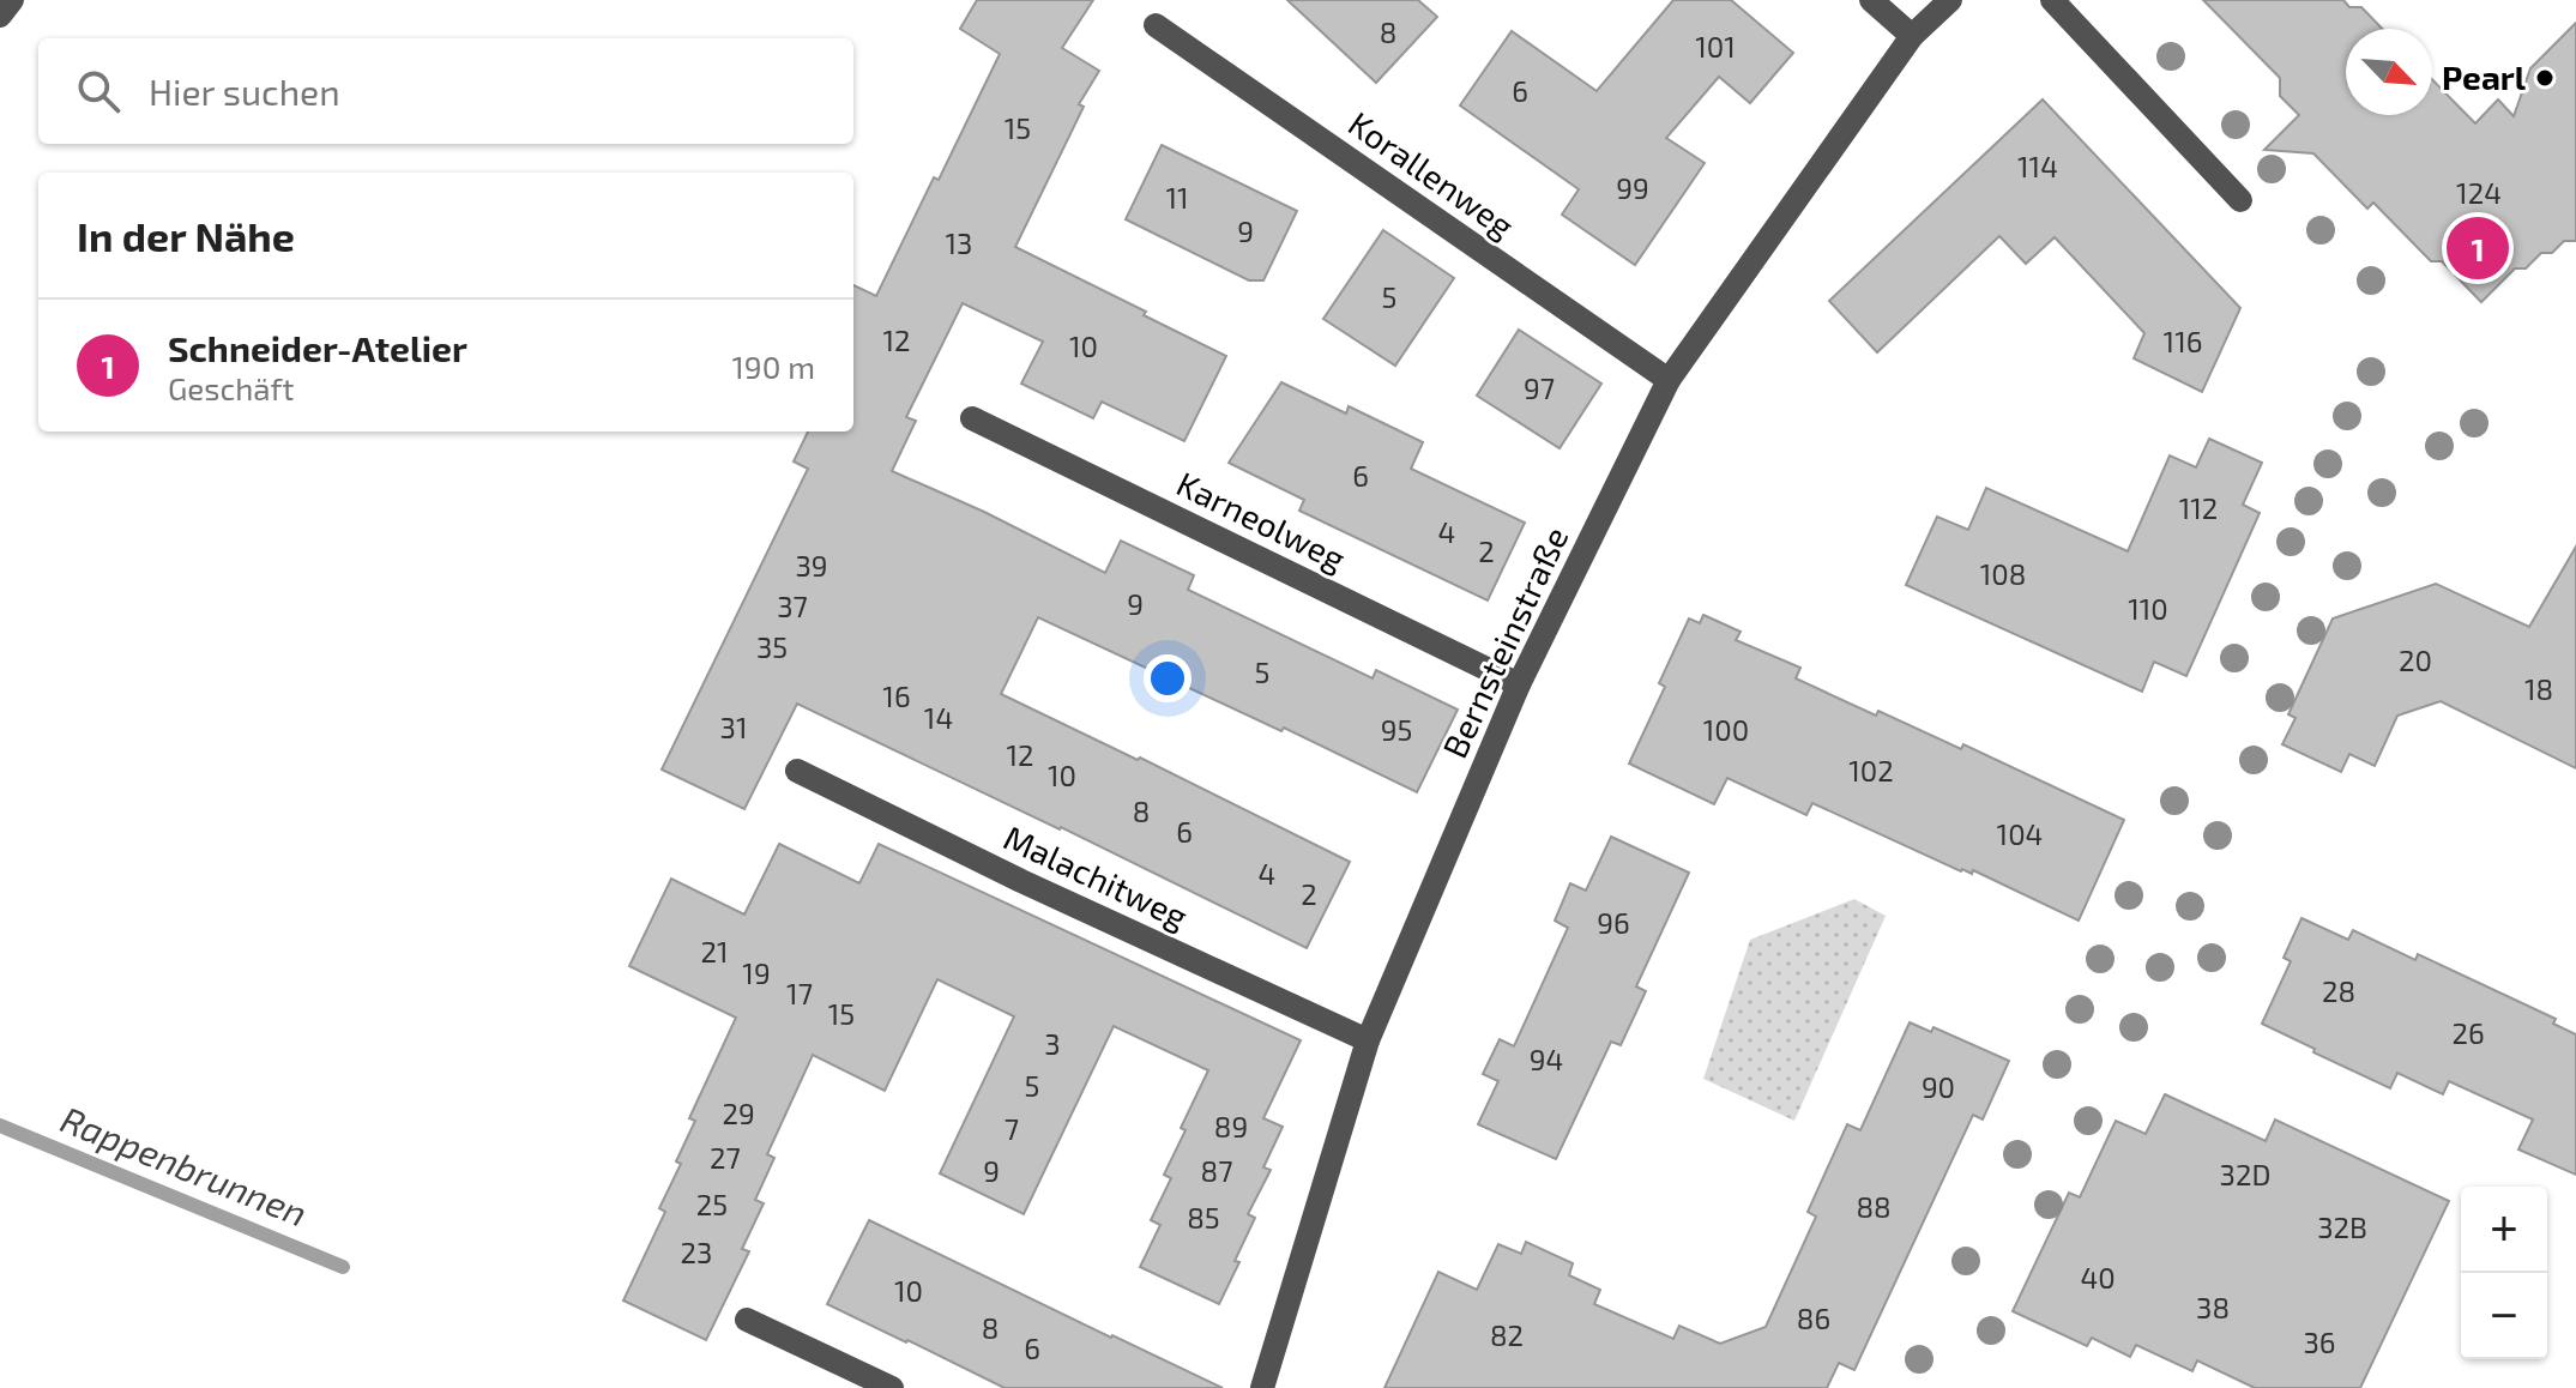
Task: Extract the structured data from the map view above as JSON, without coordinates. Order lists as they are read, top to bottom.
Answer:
{
  "streets": {
    "street": [
      "Korallenweg",
      "Karneolweg",
      "Bernsteinstraße",
      "Malachitweg"
    ]
  },
  "crossings": [
    ["Korallenweg", "Bernsteinstraße"],
    ["Karneolweg", "Bernsteinstraße"],
    ["Bernsteinstraße", "Malachitweg"]
  ],
  "water": ["Rappenbrunnen"],
  "places": ["Pearl"],
  "house_numbers": [
    "8",
    "101",
    "6",
    "15",
    "114",
    "99",
    "124",
    "11",
    "9",
    "13",
    "5",
    "12",
    "116",
    "10",
    "97",
    "6",
    "112",
    "4",
    "2",
    "39",
    "108",
    "9",
    "37",
    "110",
    "35",
    "20",
    "5",
    "18",
    "16",
    "14",
    "31",
    "95",
    "100",
    "12",
    "102",
    "10",
    "8",
    "6",
    "104",
    "4",
    "2",
    "96",
    "21",
    "19",
    "28",
    "17",
    "15",
    "26",
    "3",
    "94",
    "5",
    "90",
    "29",
    "89",
    "7",
    "27",
    "9",
    "87",
    "32D",
    "25",
    "88",
    "85",
    "32B",
    "23",
    "40",
    "10",
    "38",
    "86",
    "8",
    "82",
    "36",
    "6"
  ],
  "north": "bottom right",
  "page": {
    "search": "Hier suchen",
    "heading": "In der Nähe",
    "pins": "1",
    "list": [
      {
        "mark": "1",
        "name": "Schneider-Atelier",
        "note": "Geschäft",
        "value": "190 m"
      }
    ],
    "map_buttons": ["+", "−"]
  }
}
